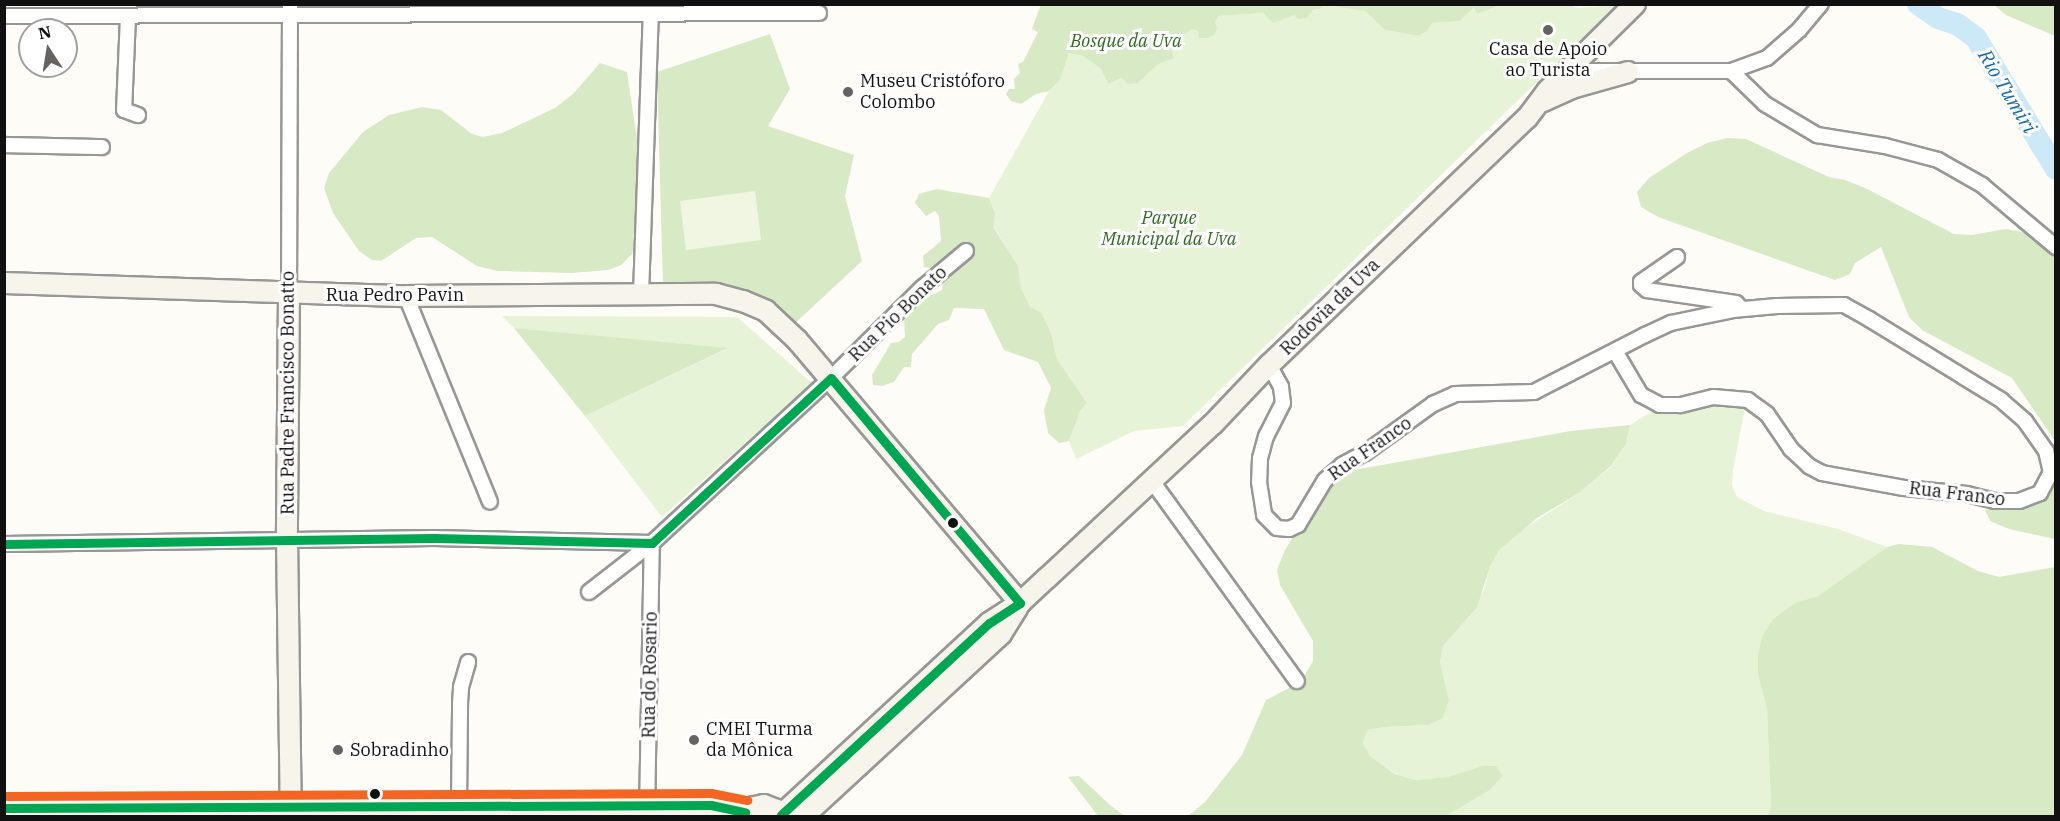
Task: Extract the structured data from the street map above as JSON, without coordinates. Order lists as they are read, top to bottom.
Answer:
{
  "streets": {
    "street": [
      "Rua Pedro Pavin",
      "Rodovia da Uva",
      "Rua Pio Bonato",
      "Rua Padre Francisco Bonatto",
      "Rua Franco",
      "Rua do Rosario"
    ]
  },
  "crossings": [
    ["Rua Pedro Pavin", "Rodovia da Uva"],
    ["Rua Pedro Pavin", "Rua Pio Bonato"],
    ["Rua Pedro Pavin", "Rua Padre Francisco Bonatto"],
    ["Rodovia da Uva", "Rua Franco"],
    ["Rua Pio Bonato", "Rua do Rosario"]
  ],
  "water": ["Rio Tumiri"],
  "parks": ["Bosque da Uva", "Parque Municipal da Uva"],
  "places": [
    "Casa de Apoio ao Turista",
    "Museu Cristóforo Colombo",
    "CMEI Turma da Mônica",
    "Sobradinho"
  ],
  "north": "top"
}
